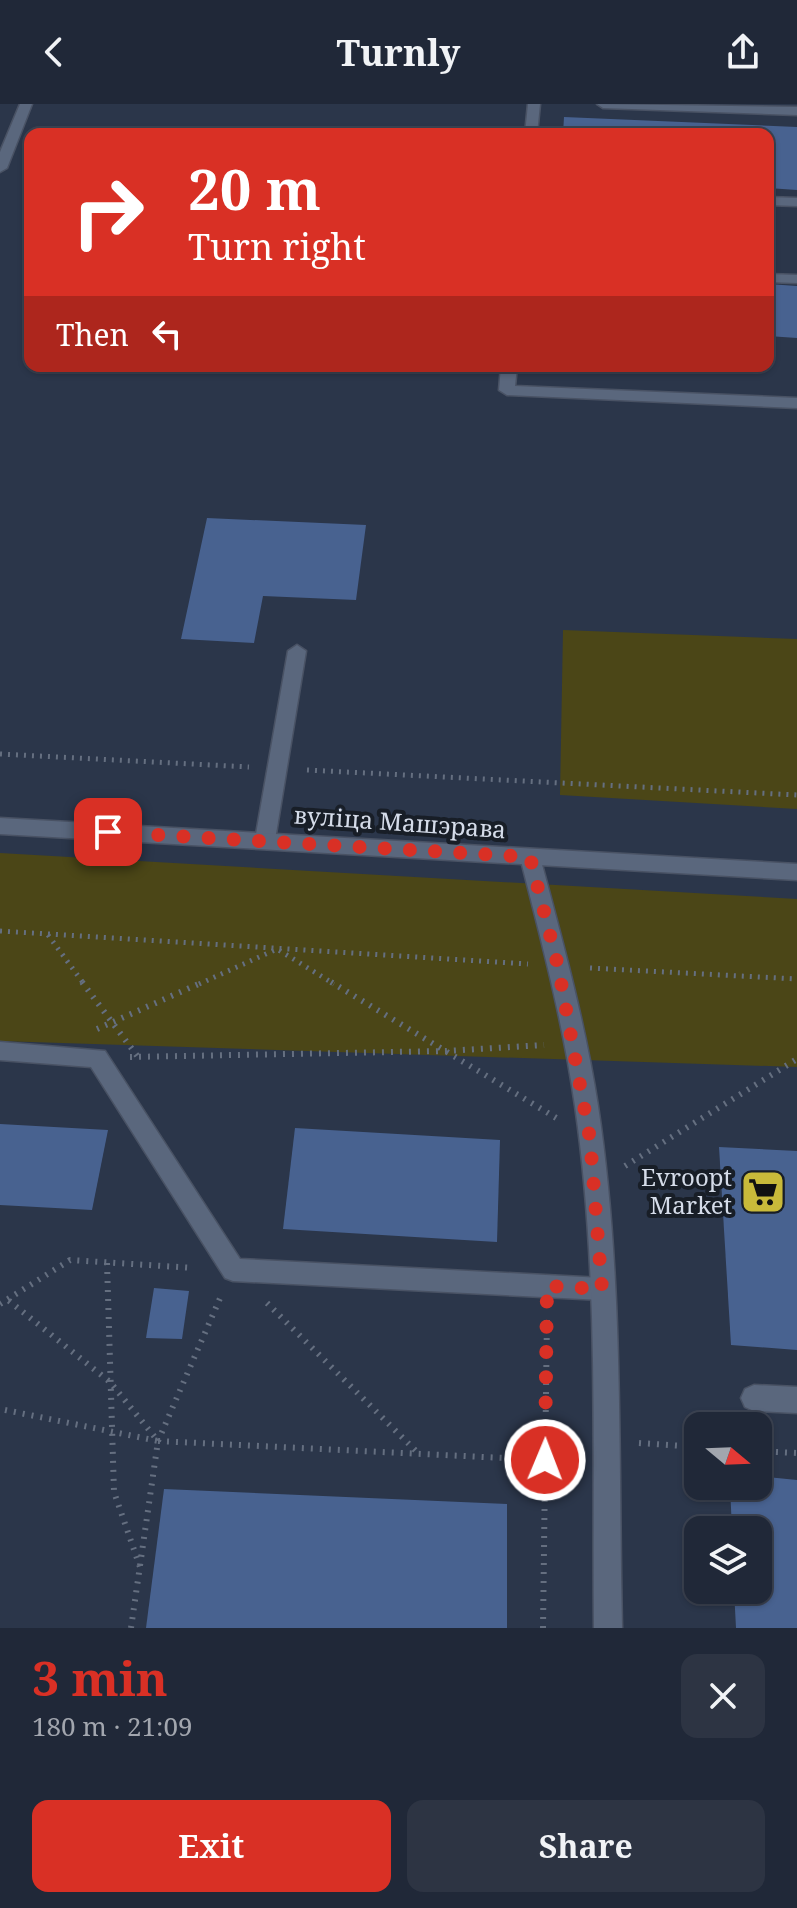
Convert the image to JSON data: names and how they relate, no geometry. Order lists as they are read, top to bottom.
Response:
{
  "streets": {
    "street": ["вуліца Машэрава"]
  },
  "places": {
    "supermarket": ["Evroopt Market"]
  },
  "north": "right",
  "page": {
    "header": "Turnly",
    "turn": ["20 m", "Turn right"],
    "then": "Then",
    "heading": ["3 min", "180 m · 21:09"],
    "buttons": ["Exit", "Share"]
  }
}
